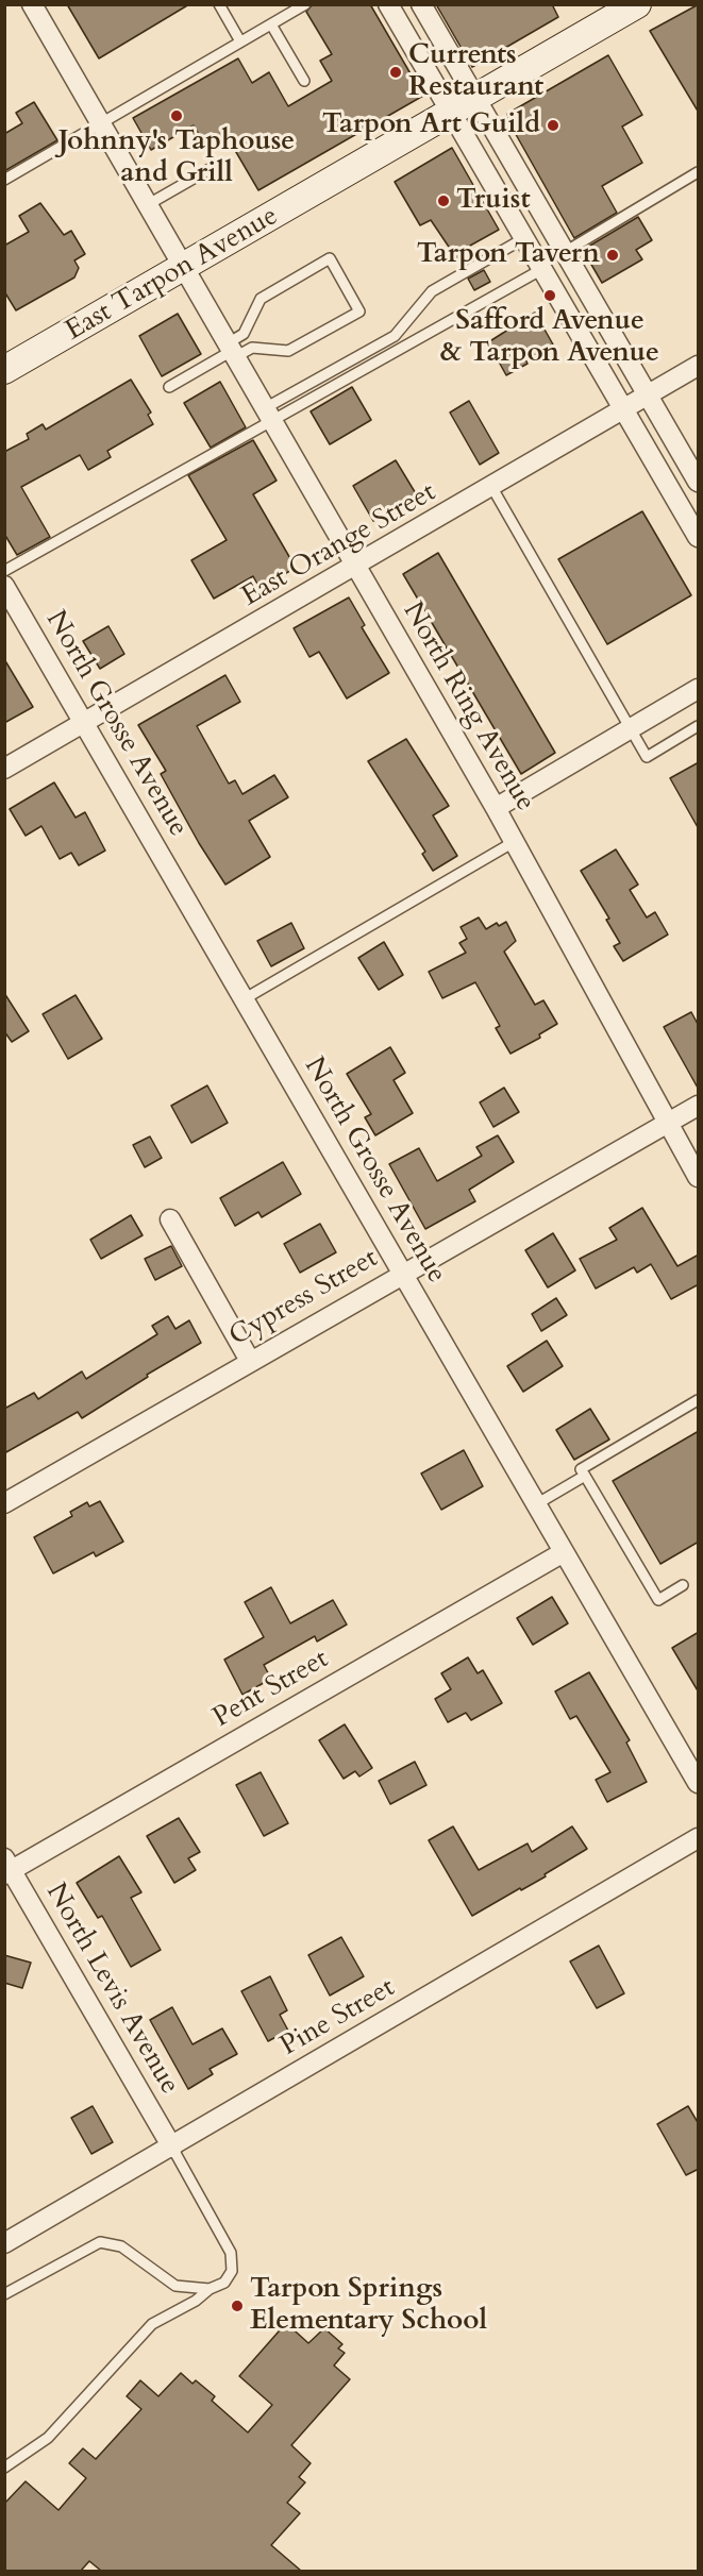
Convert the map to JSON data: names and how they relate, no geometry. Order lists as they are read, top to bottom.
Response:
{
  "streets": {
    "main road": ["East Tarpon Avenue"],
    "street": [
      "East Orange Street",
      "North Ring Avenue",
      "North Grosse Avenue",
      "Cypress Street",
      "Pent Street",
      "North Levis Avenue",
      "Pine Street"
    ]
  },
  "crossings": [
    ["East Tarpon Avenue", "North Ring Avenue"],
    ["East Orange Street", "North Ring Avenue"],
    ["East Orange Street", "North Grosse Avenue"],
    ["North Ring Avenue", "Cypress Street"],
    ["North Grosse Avenue", "Cypress Street"],
    ["North Grosse Avenue", "Pent Street"],
    ["Pent Street", "North Levis Avenue"],
    ["North Levis Avenue", "Pine Street"]
  ],
  "places": [
    "Currents Restaurant",
    "Johnny's Taphouse and Grill",
    "Tarpon Art Guild",
    "Truist",
    "Tarpon Tavern",
    "Safford Avenue & Tarpon Avenue",
    "Tarpon Springs Elementary School"
  ]
}
